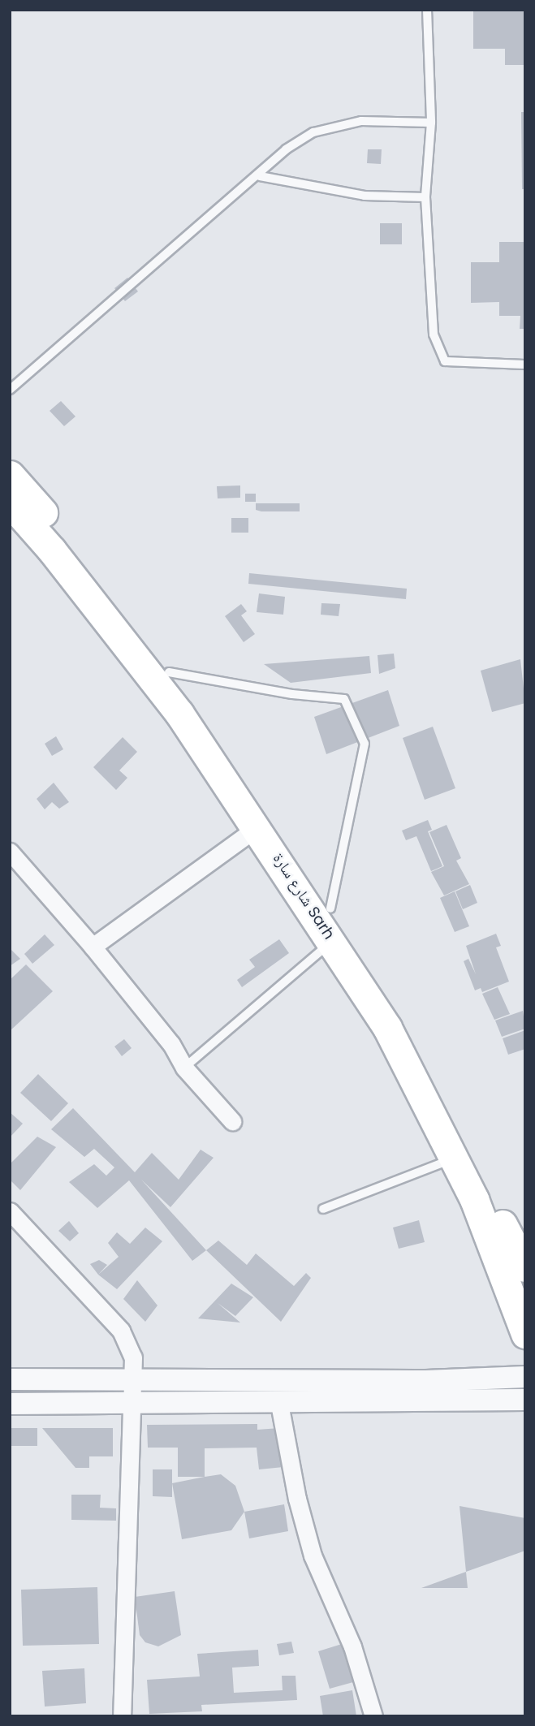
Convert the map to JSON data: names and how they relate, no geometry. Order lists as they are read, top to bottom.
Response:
{
  "streets": {
    "highway": ["شارع سارة Sarh"]
  }
}
